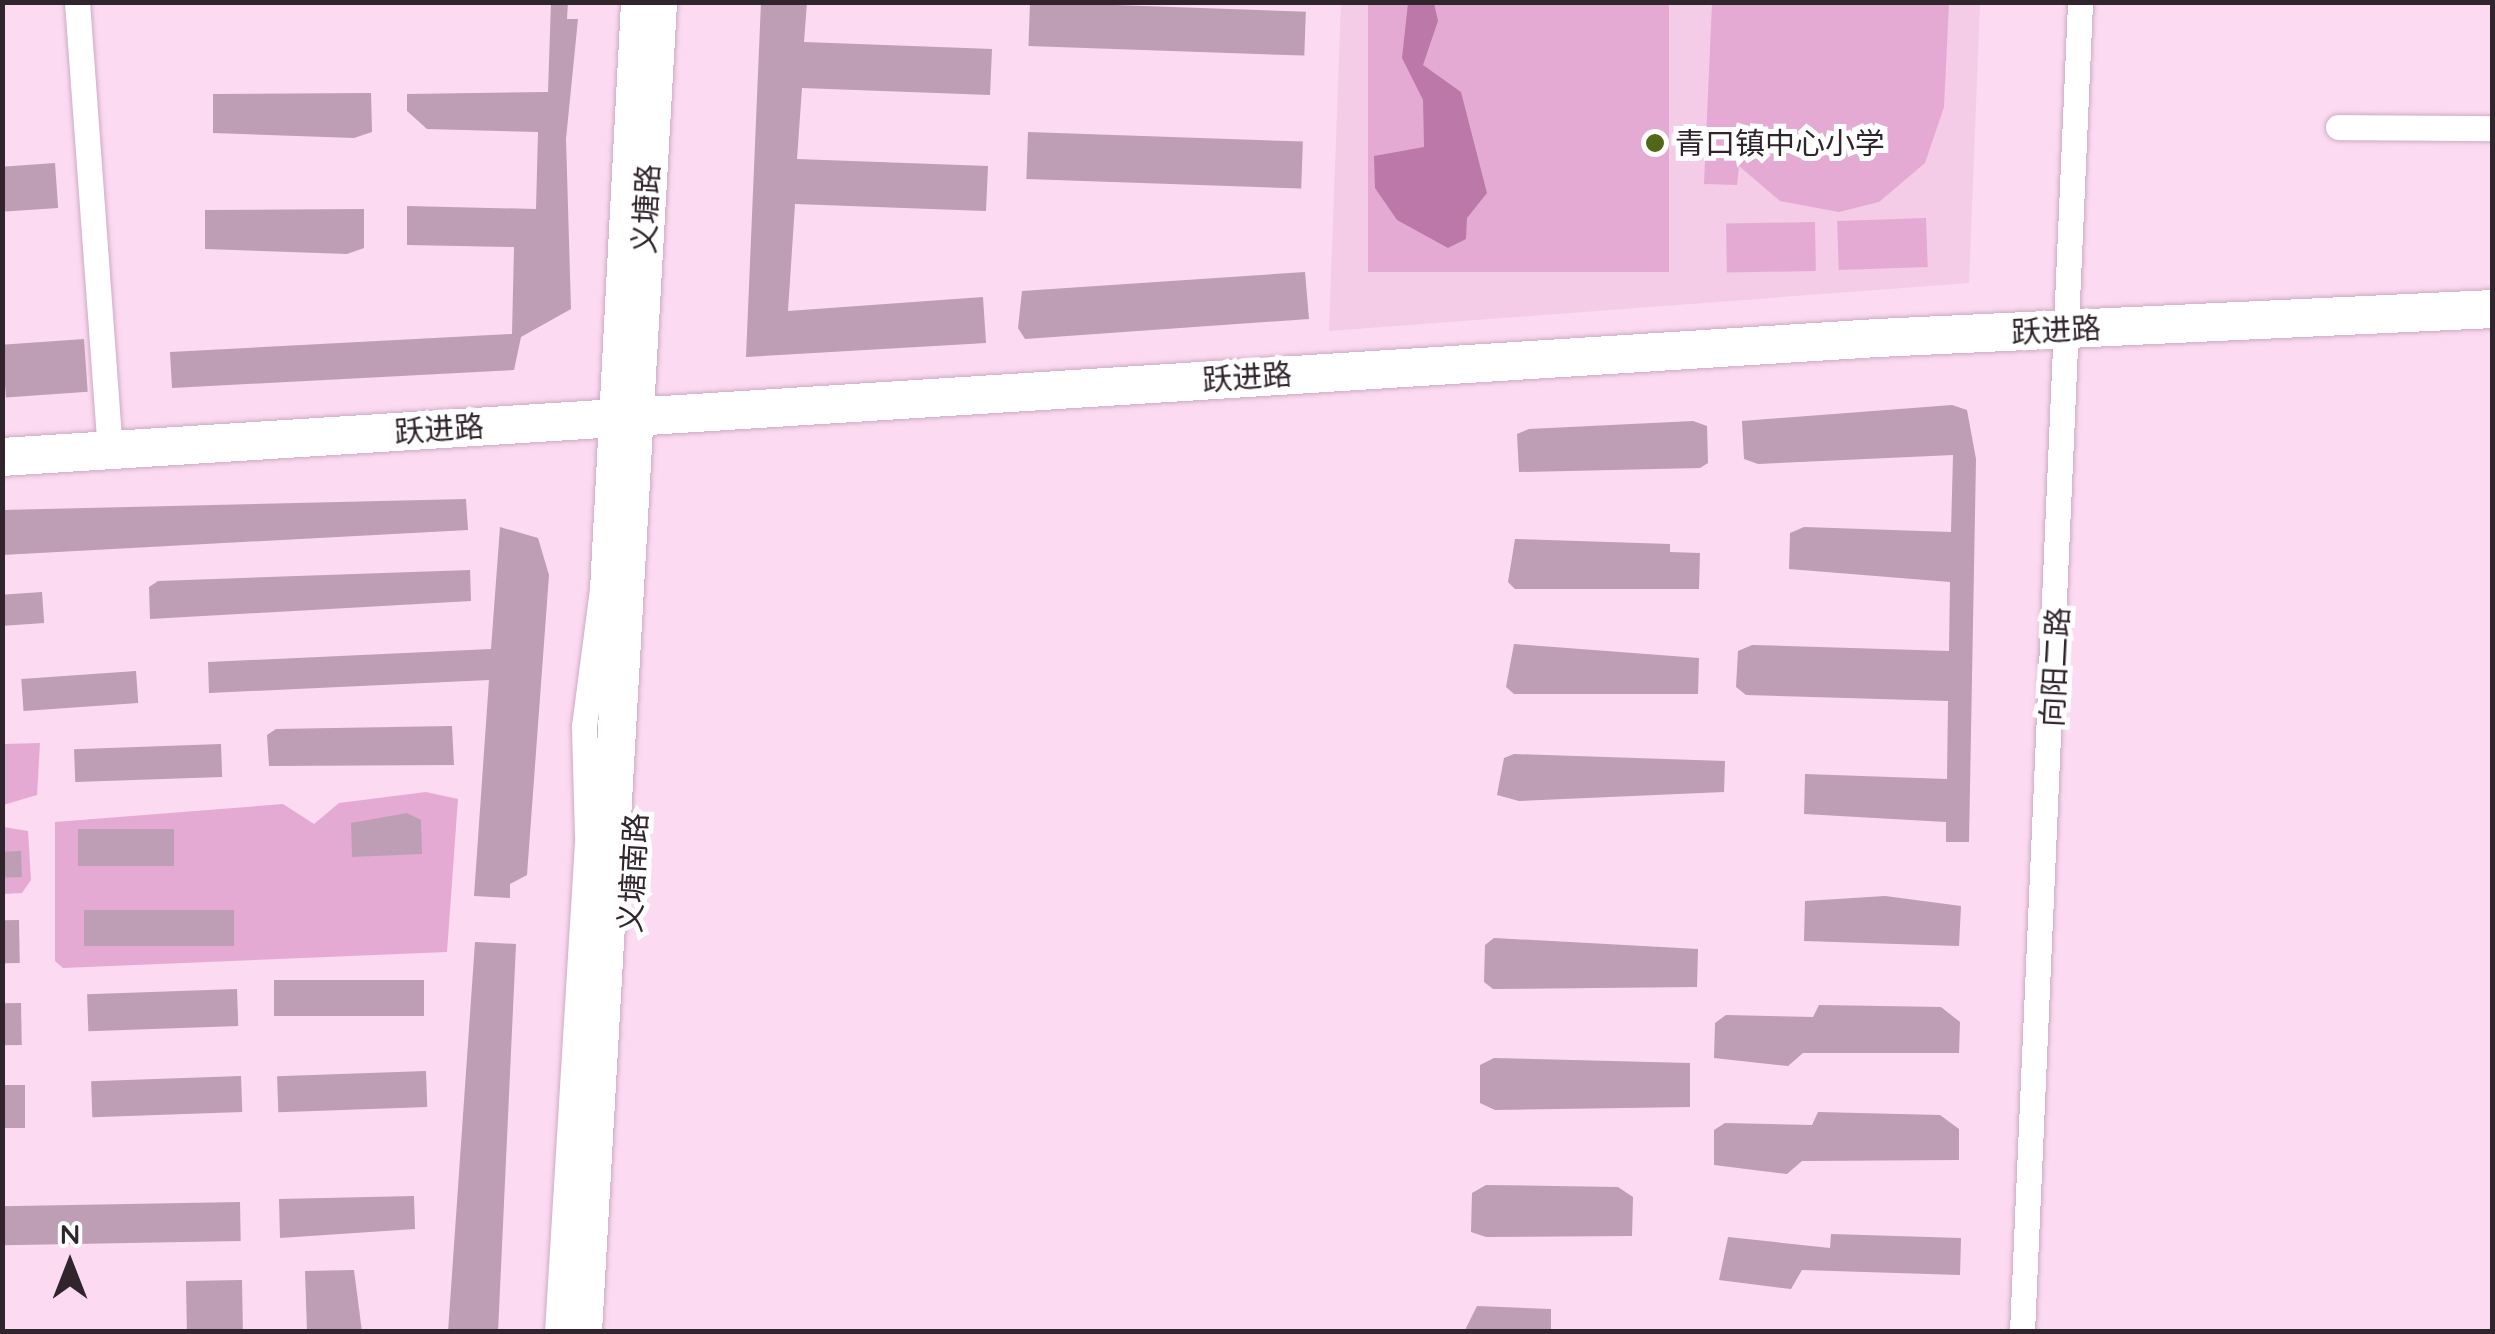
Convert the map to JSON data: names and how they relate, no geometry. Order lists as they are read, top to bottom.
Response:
{
  "streets": {
    "main road": ["义塘路", "跃进路", "义塘南路"],
    "street": ["向阳二路"]
  },
  "crossings": [
    ["义塘路", "跃进路"],
    ["义塘路", "义塘南路"],
    ["跃进路", "向阳二路"],
    ["跃进路", "义塘南路"]
  ],
  "places": ["青口镇中心小学"],
  "north": "top"
}
